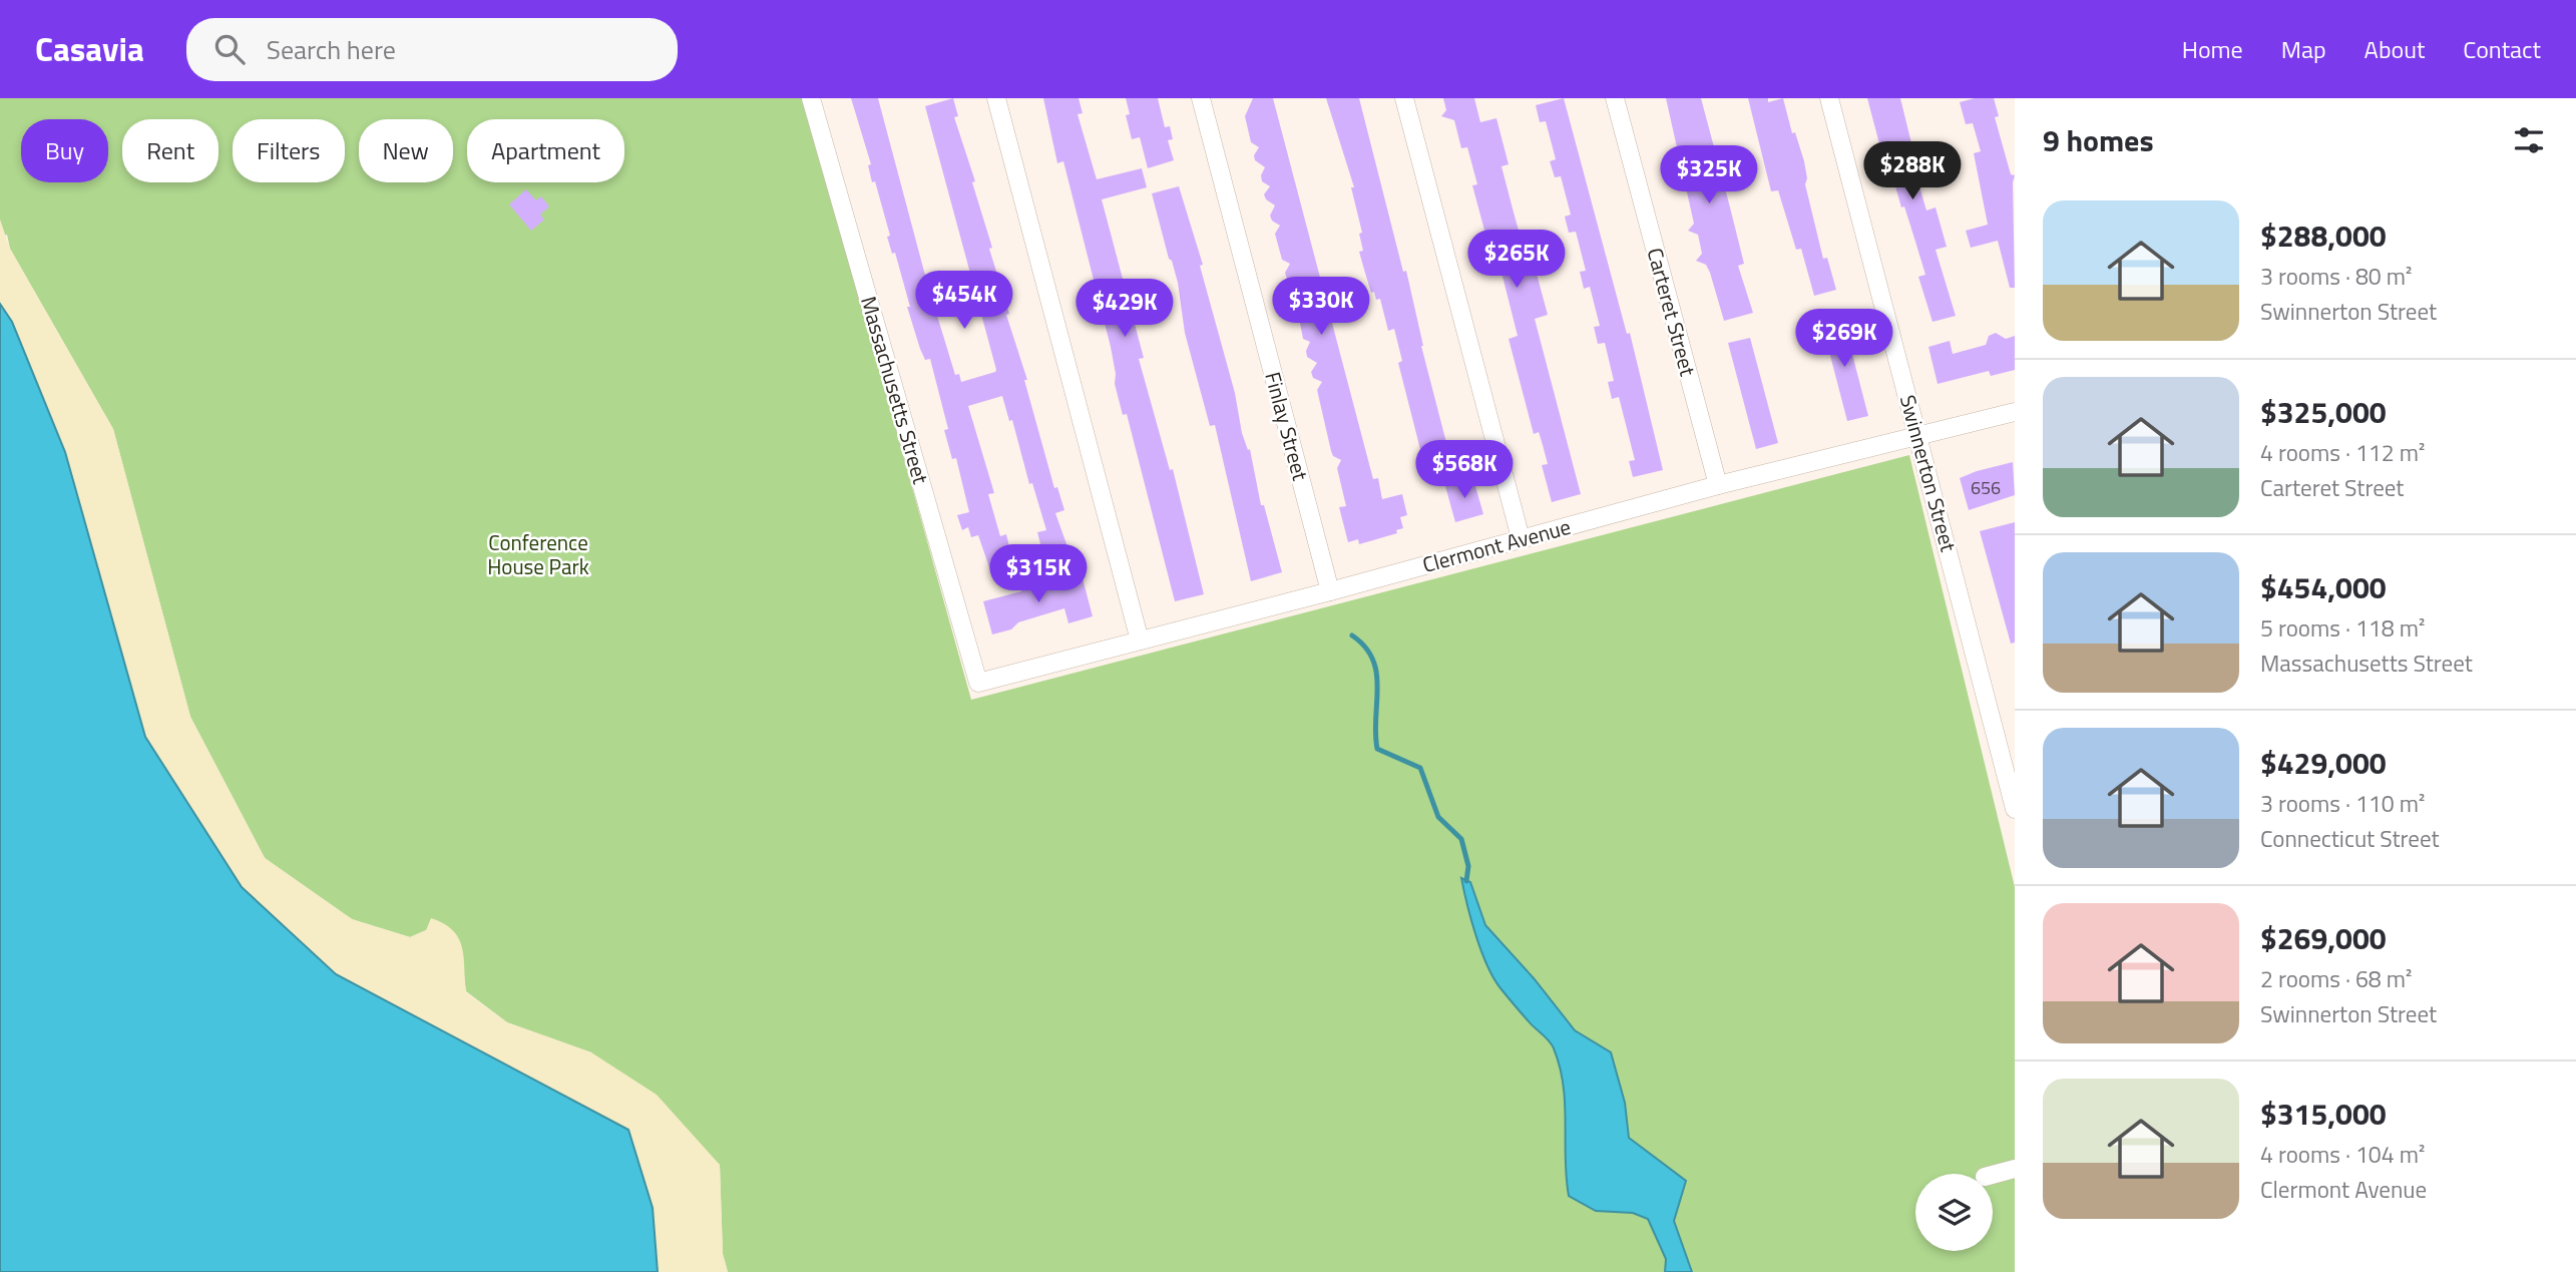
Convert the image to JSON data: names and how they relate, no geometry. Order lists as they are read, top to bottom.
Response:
{
  "streets": {
    "street": [
      "Carteret Street",
      "Massachusetts Street",
      "Finlay Street",
      "Swinnerton Street",
      "Clermont Avenue"
    ]
  },
  "crossings": [
    ["Carteret Street", "Clermont Avenue"],
    ["Massachusetts Street", "Clermont Avenue"],
    ["Finlay Street", "Clermont Avenue"],
    ["Swinnerton Street", "Clermont Avenue"]
  ],
  "parks": ["Conference House Park"],
  "house_numbers": ["656"],
  "page": {
    "header": "Casavia",
    "search": "Search here",
    "nav": [
      "Home",
      "Map",
      "About",
      "Contact"
    ],
    "heading": "9 homes",
    "chip": [
      "Buy",
      "Rent",
      "Filters",
      "New",
      "Apartment"
    ],
    "price": [
      "$288K",
      "$325K",
      "$265K",
      "$454K",
      "$330K",
      "$429K",
      "$269K",
      "$568K",
      "$315K"
    ],
    "list": [
      {
        "name": "$288,000",
        "note": "3 rooms · 80 m² · Swinnerton Street"
      },
      {
        "name": "$325,000",
        "note": "4 rooms · 112 m² · Carteret Street"
      },
      {
        "name": "$454,000",
        "note": "5 rooms · 118 m² · Massachusetts Street"
      },
      {
        "name": "$429,000",
        "note": "3 rooms · 110 m² · Connecticut Street"
      },
      {
        "name": "$269,000",
        "note": "2 rooms · 68 m² · Swinnerton Street"
      },
      {
        "name": "$315,000",
        "note": "4 rooms · 104 m² · Clermont Avenue"
      }
    ]
  }
}
